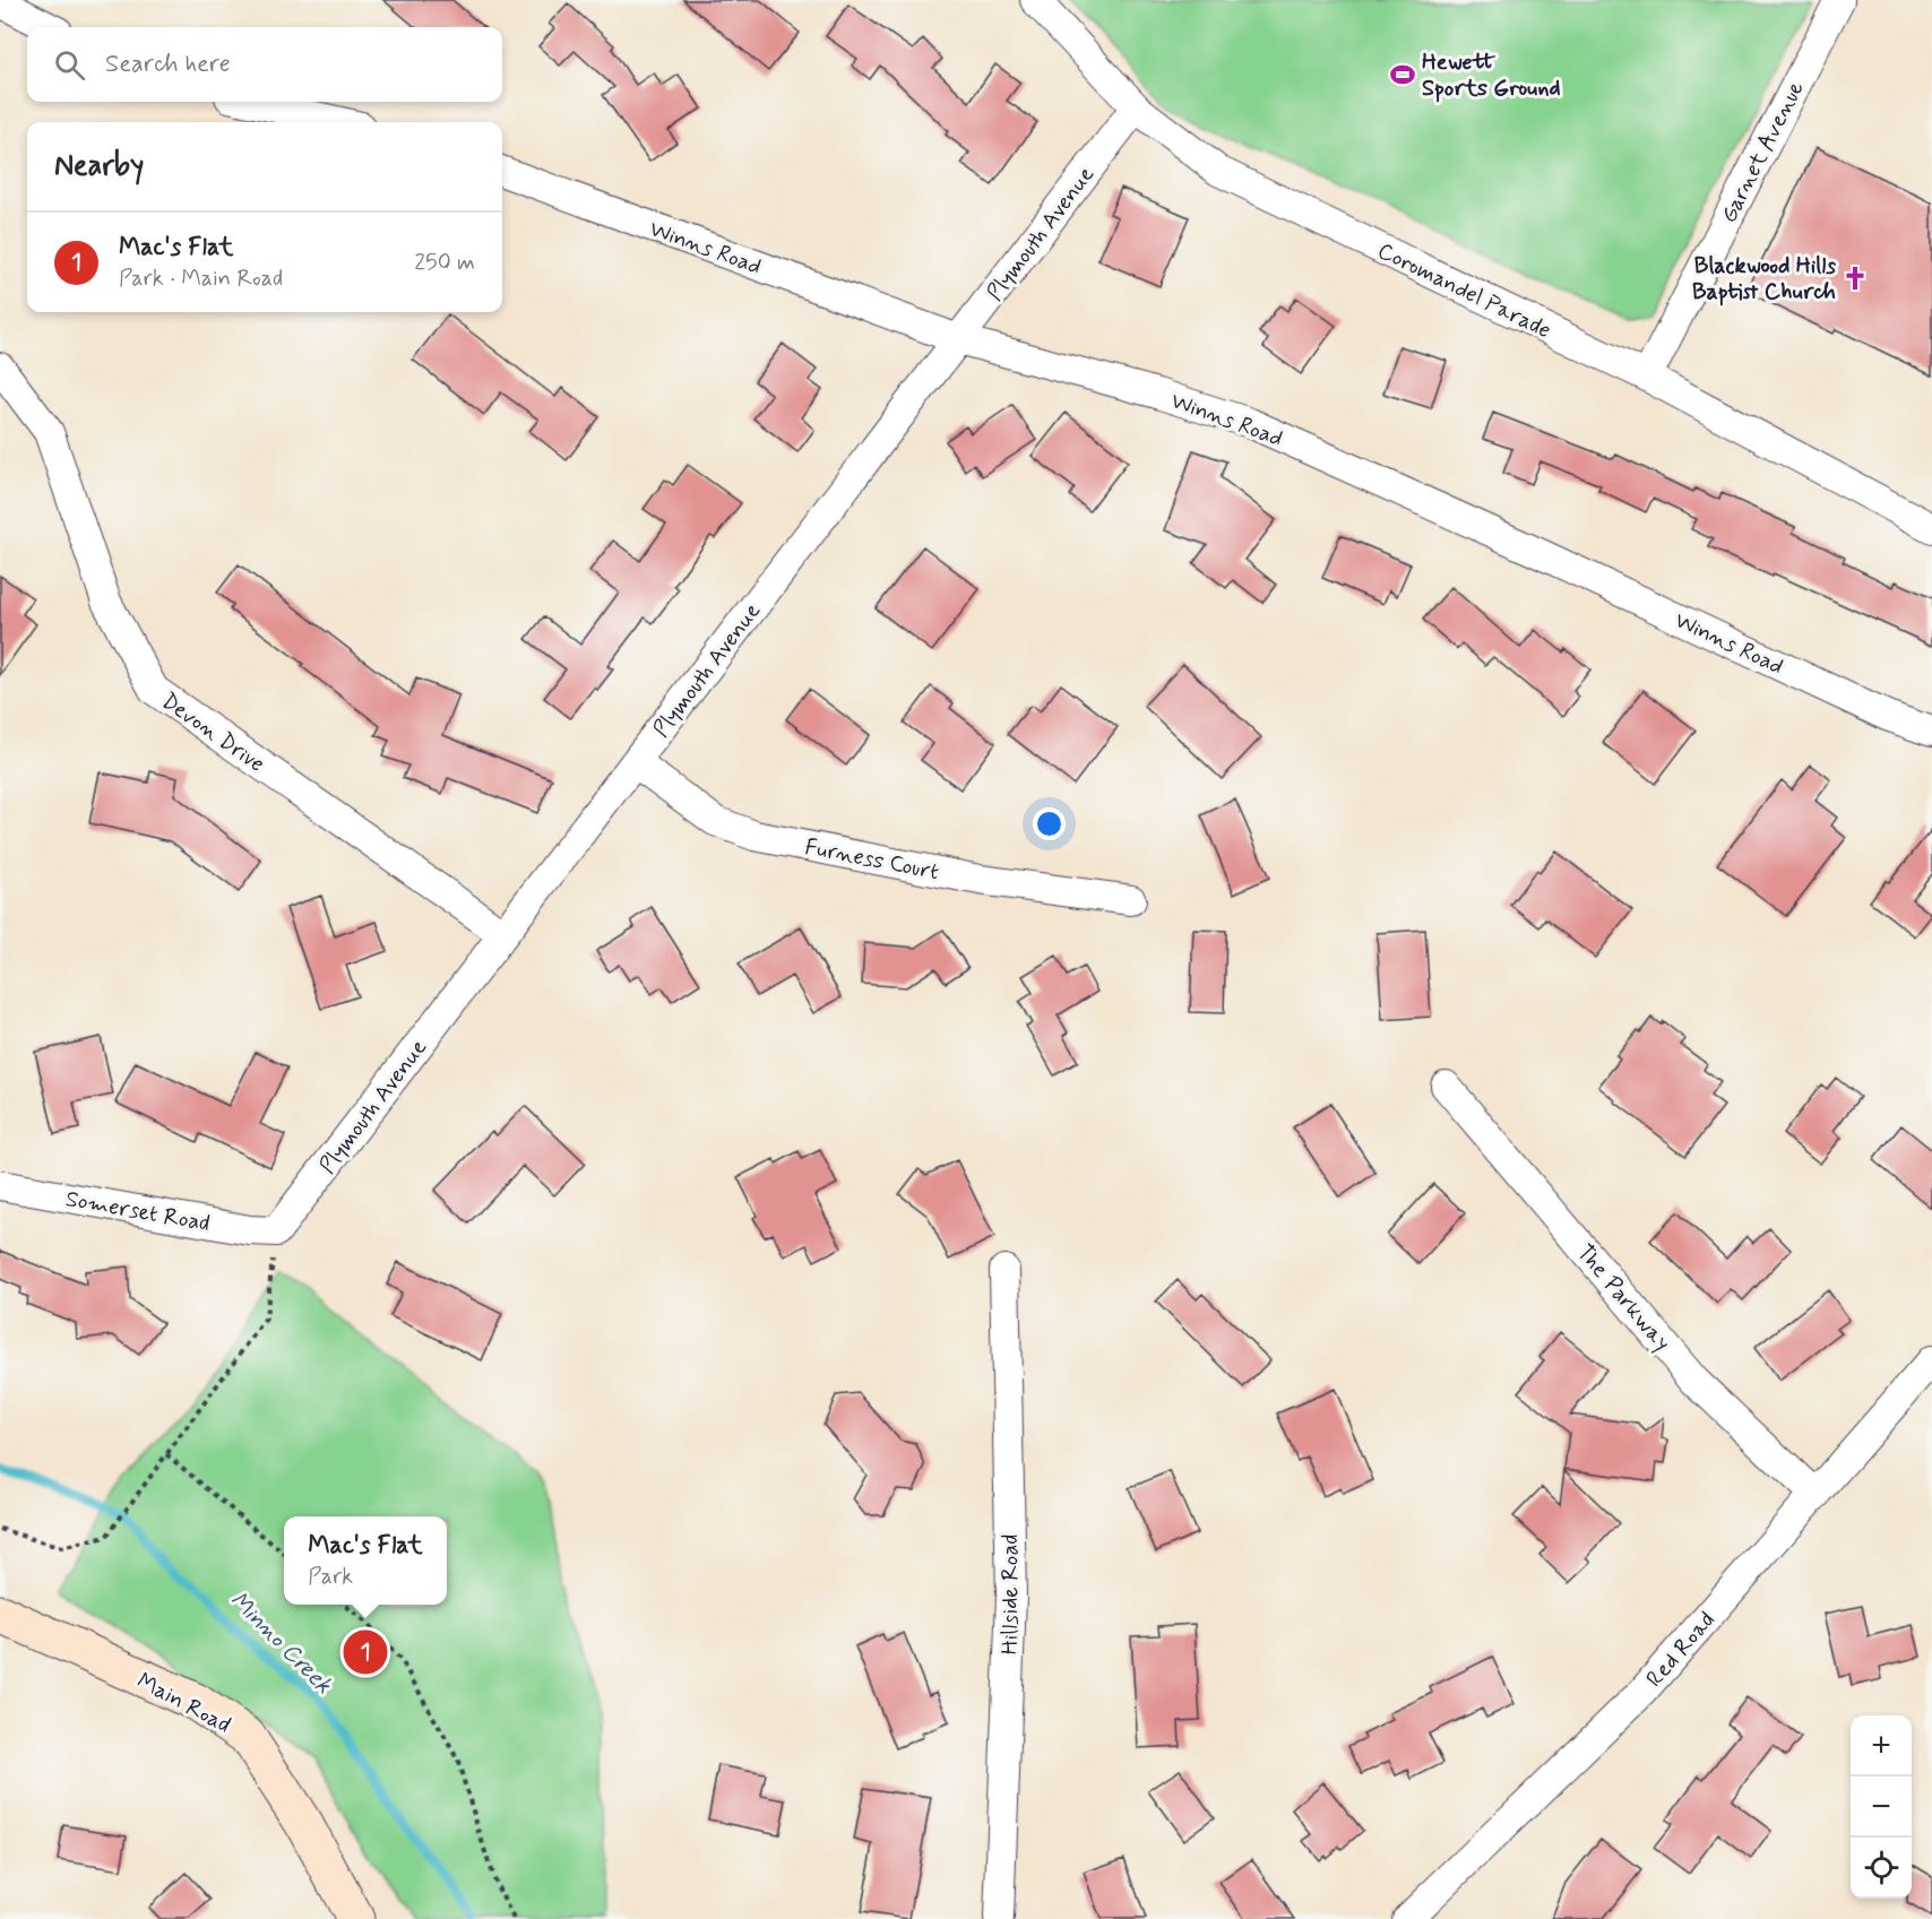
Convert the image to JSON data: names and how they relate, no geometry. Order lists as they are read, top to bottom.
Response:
{
  "streets": {
    "main road": ["Main Road"],
    "street": [
      "Garnet Avenue",
      "Plymouth Avenue",
      "Winns Road",
      "Coromandel Parade",
      "Devon Drive",
      "Furness Court",
      "Somerset Road",
      "The Parkway",
      "Hillside Road",
      "Red Road"
    ]
  },
  "crossings": [
    ["Garnet Avenue", "Coromandel Parade"],
    ["Plymouth Avenue", "Winns Road"],
    ["Plymouth Avenue", "Coromandel Parade"],
    ["Plymouth Avenue", "Devon Drive"],
    ["Plymouth Avenue", "Furness Court"],
    ["Plymouth Avenue", "Somerset Road"],
    ["The Parkway", "Red Road"]
  ],
  "water": ["Minno Creek"],
  "places": {
    "sports": ["Hewett Sports Ground"],
    "church": ["Blackwood Hills Baptist Church"]
  },
  "page": {
    "search": "Search here",
    "heading": "Nearby",
    "list": [
      {
        "mark": "1",
        "name": "Mac's Flat",
        "note": "Park · Main Road",
        "value": "250 m"
      }
    ],
    "popup": ["Mac's Flat", "Park"],
    "pins": "1",
    "map_buttons": ["+", "−"]
  }
}
